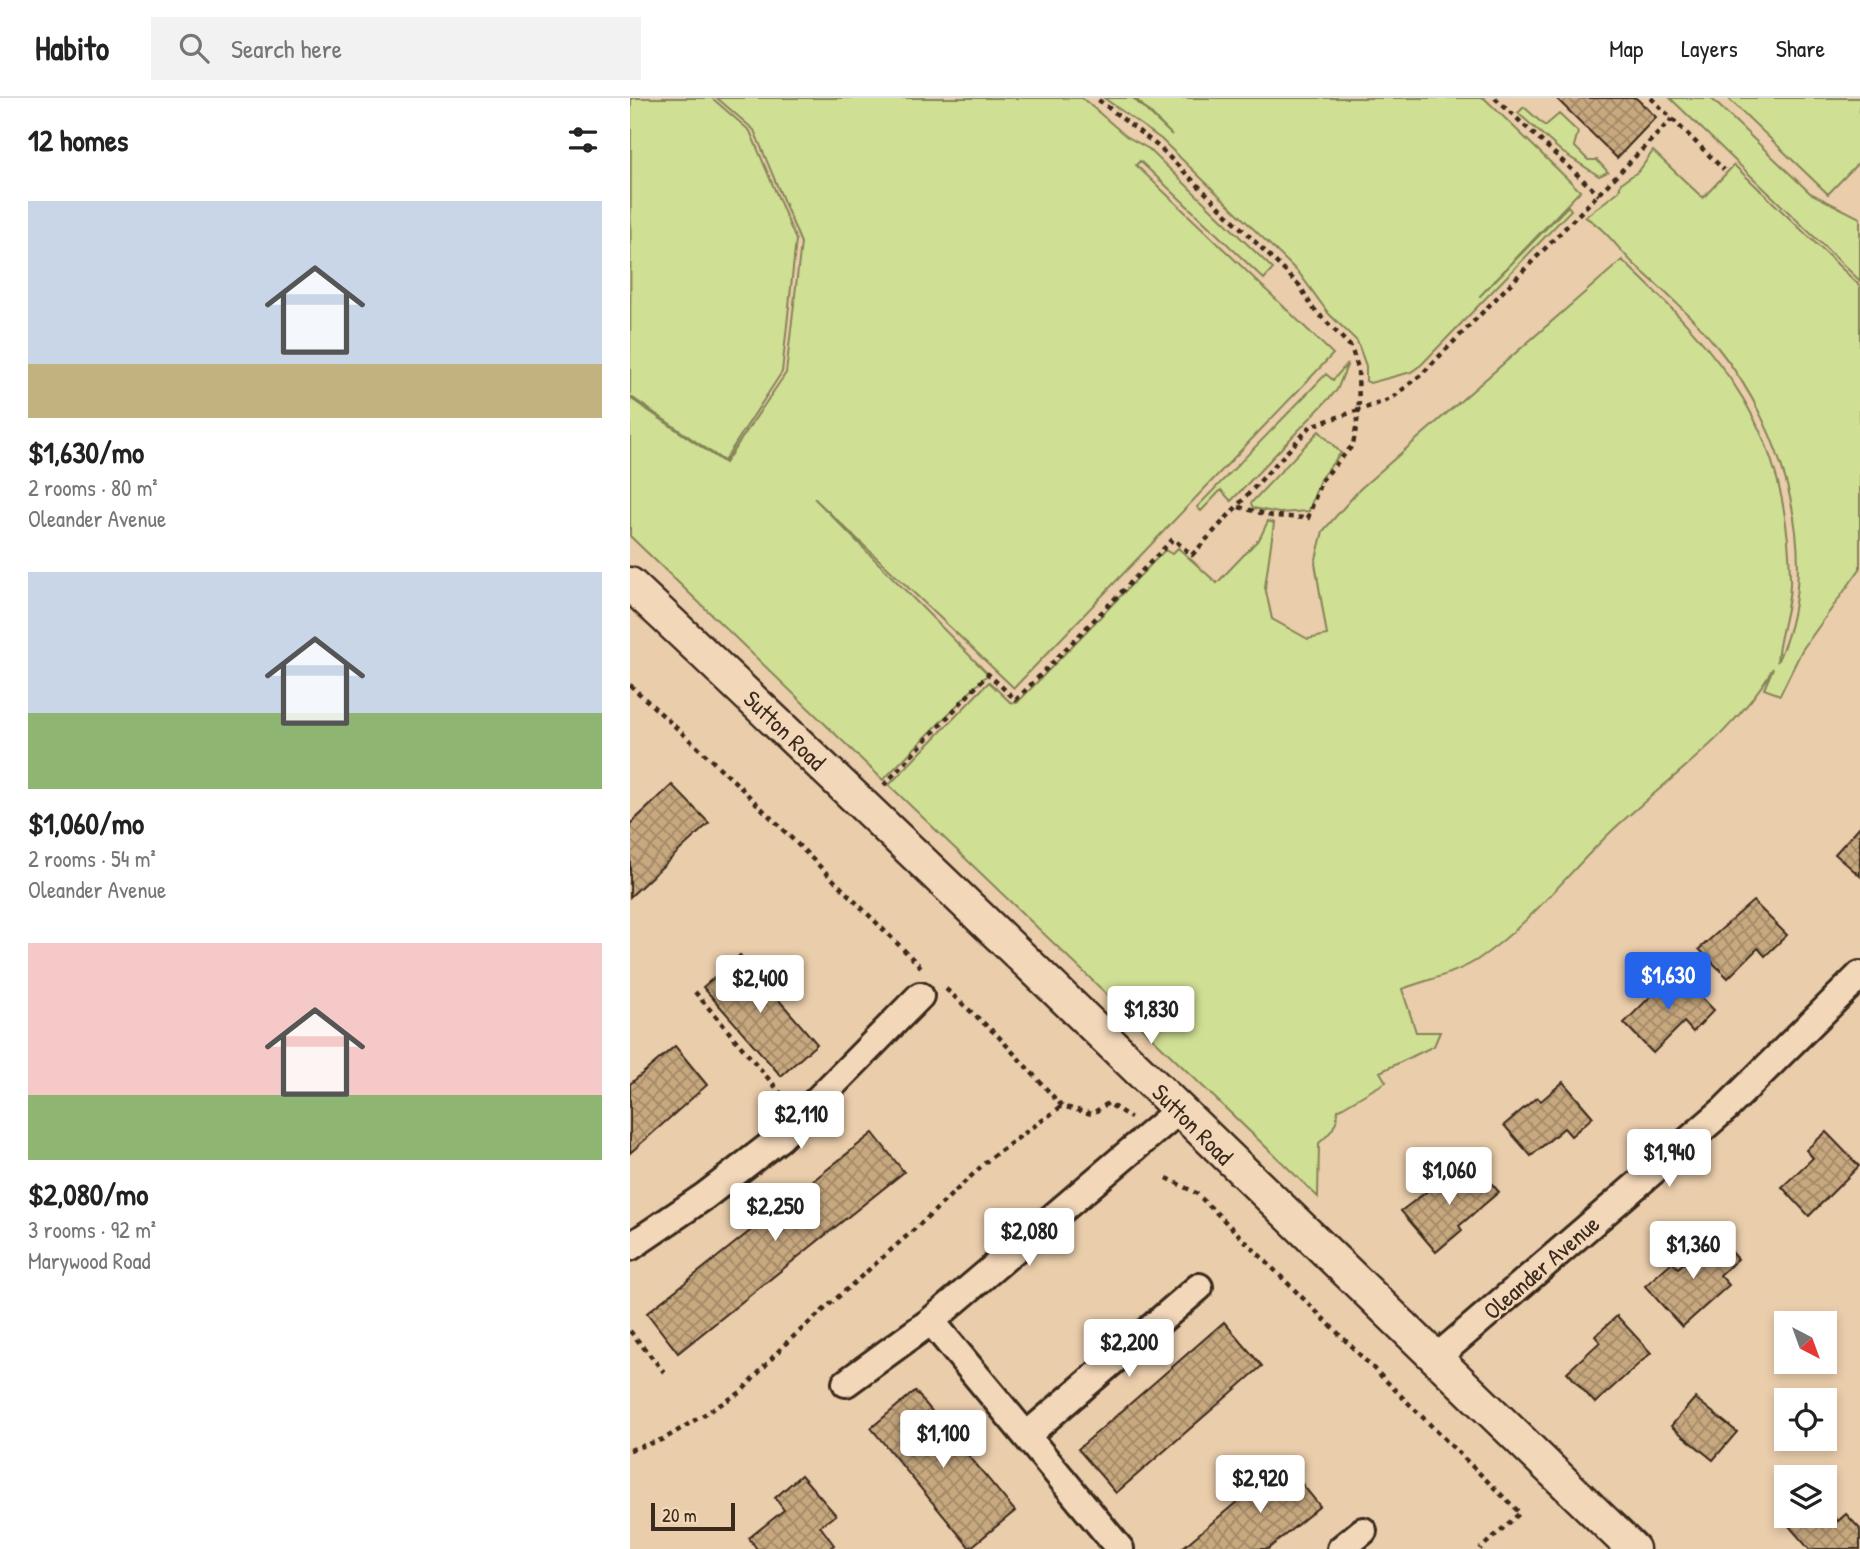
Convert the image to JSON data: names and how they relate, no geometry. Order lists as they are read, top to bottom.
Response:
{
  "streets": {
    "street": ["Sutton Road", "Oleander Avenue"]
  },
  "crossings": [
    ["Sutton Road", "Oleander Avenue"]
  ],
  "scale_bar": "20 m",
  "north": "bottom right",
  "page": {
    "header": "Habito",
    "search": "Search here",
    "nav": ["Map", "Layers", "Share"],
    "heading": "12 homes",
    "list": [
      {
        "name": "$1,630/mo",
        "note": "2 rooms · 80 m² · Oleander Avenue"
      },
      {
        "name": "$1,060/mo",
        "note": "2 rooms · 54 m² · Oleander Avenue"
      },
      {
        "name": "$2,080/mo",
        "note": "3 rooms · 92 m² · Marywood Road"
      }
    ],
    "price": [
      "$1,630",
      "$2,400",
      "$1,830",
      "$2,110",
      "$1,940",
      "$1,060",
      "$2,250",
      "$2,080",
      "$1,360",
      "$2,200",
      "$1,100",
      "$2,920"
    ],
    "scale": "20 m"
  }
}
